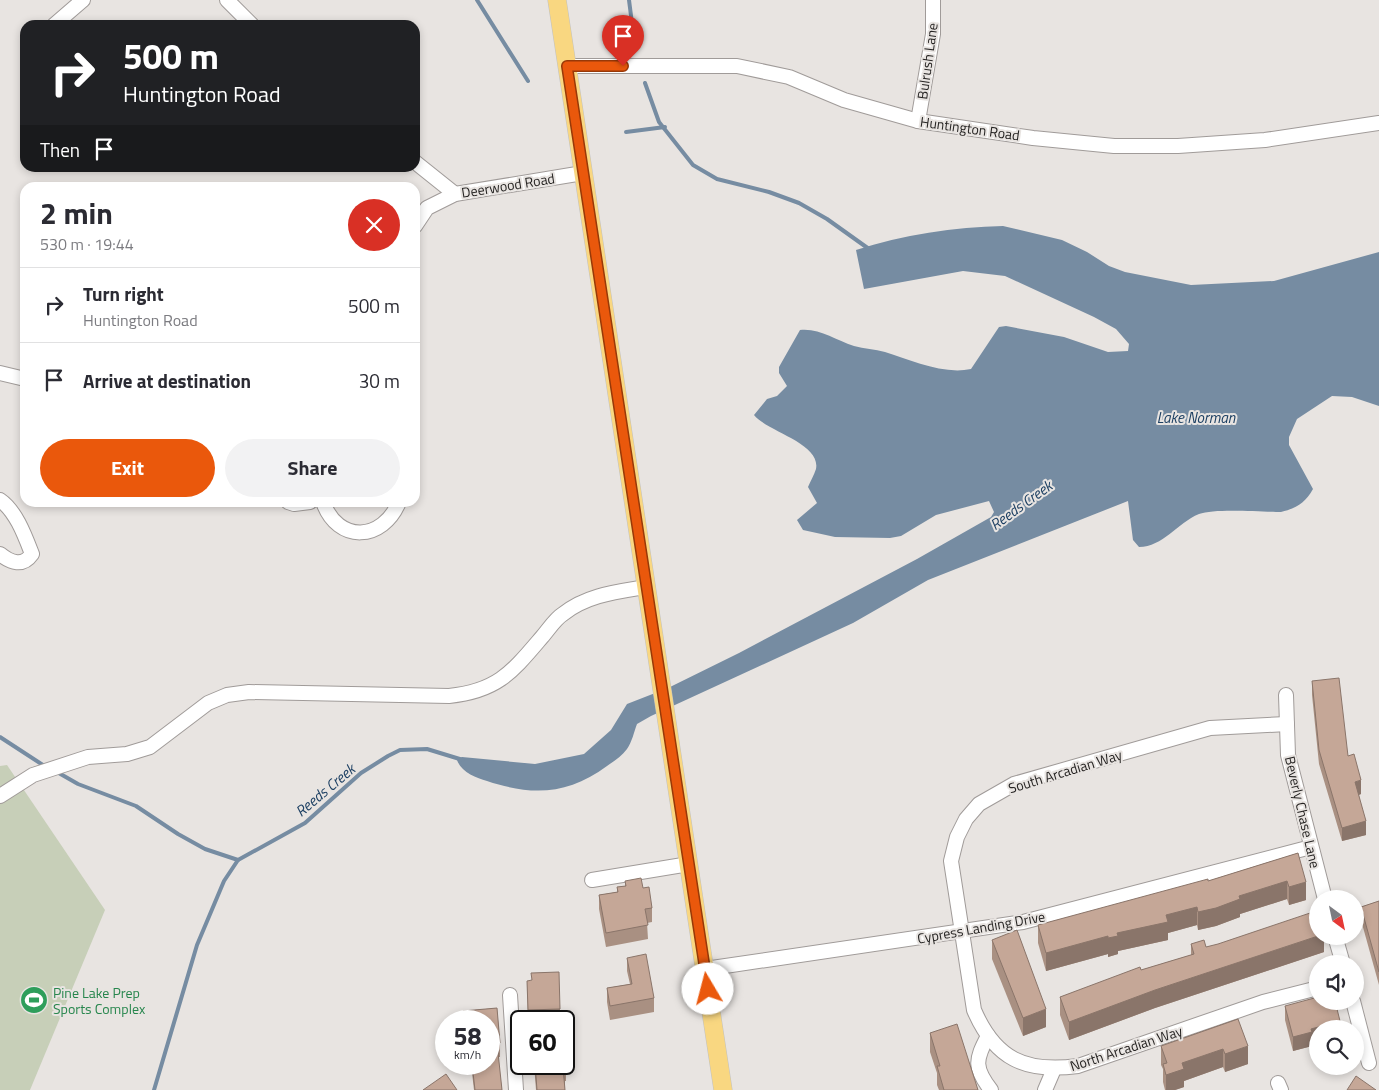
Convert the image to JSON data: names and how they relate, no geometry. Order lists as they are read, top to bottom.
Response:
{
  "streets": {
    "street": [
      "Bulrush Lane",
      "Huntington Road",
      "Deerwood Road",
      "South Arcadian Way",
      "Beverly Chase Lane",
      "Cypress Landing Drive",
      "North Arcadian Way"
    ]
  },
  "crossings": [
    ["Bulrush Lane", "Huntington Road"],
    ["South Arcadian Way", "Beverly Chase Lane"],
    ["South Arcadian Way", "Cypress Landing Drive"],
    ["South Arcadian Way", "North Arcadian Way"],
    ["Beverly Chase Lane", "Cypress Landing Drive"],
    ["Cypress Landing Drive", "North Arcadian Way"]
  ],
  "water": ["Lake Norman", "Reeds Creek"],
  "places": {
    "sports": ["Pine Lake Prep Sports Complex"]
  },
  "north": "bottom right",
  "page": {
    "turn": ["500 m", "Huntington Road"],
    "then": "Then",
    "heading": ["2 min", "530 m · 19:44"],
    "list": [
      {
        "name": "Turn right",
        "note": "Huntington Road",
        "value": "500 m"
      },
      {
        "name": "Arrive at destination",
        "value": "30 m"
      }
    ],
    "buttons": ["Exit", "Share"],
    "speed": "58 km/h",
    "limit": "60"
  }
}
